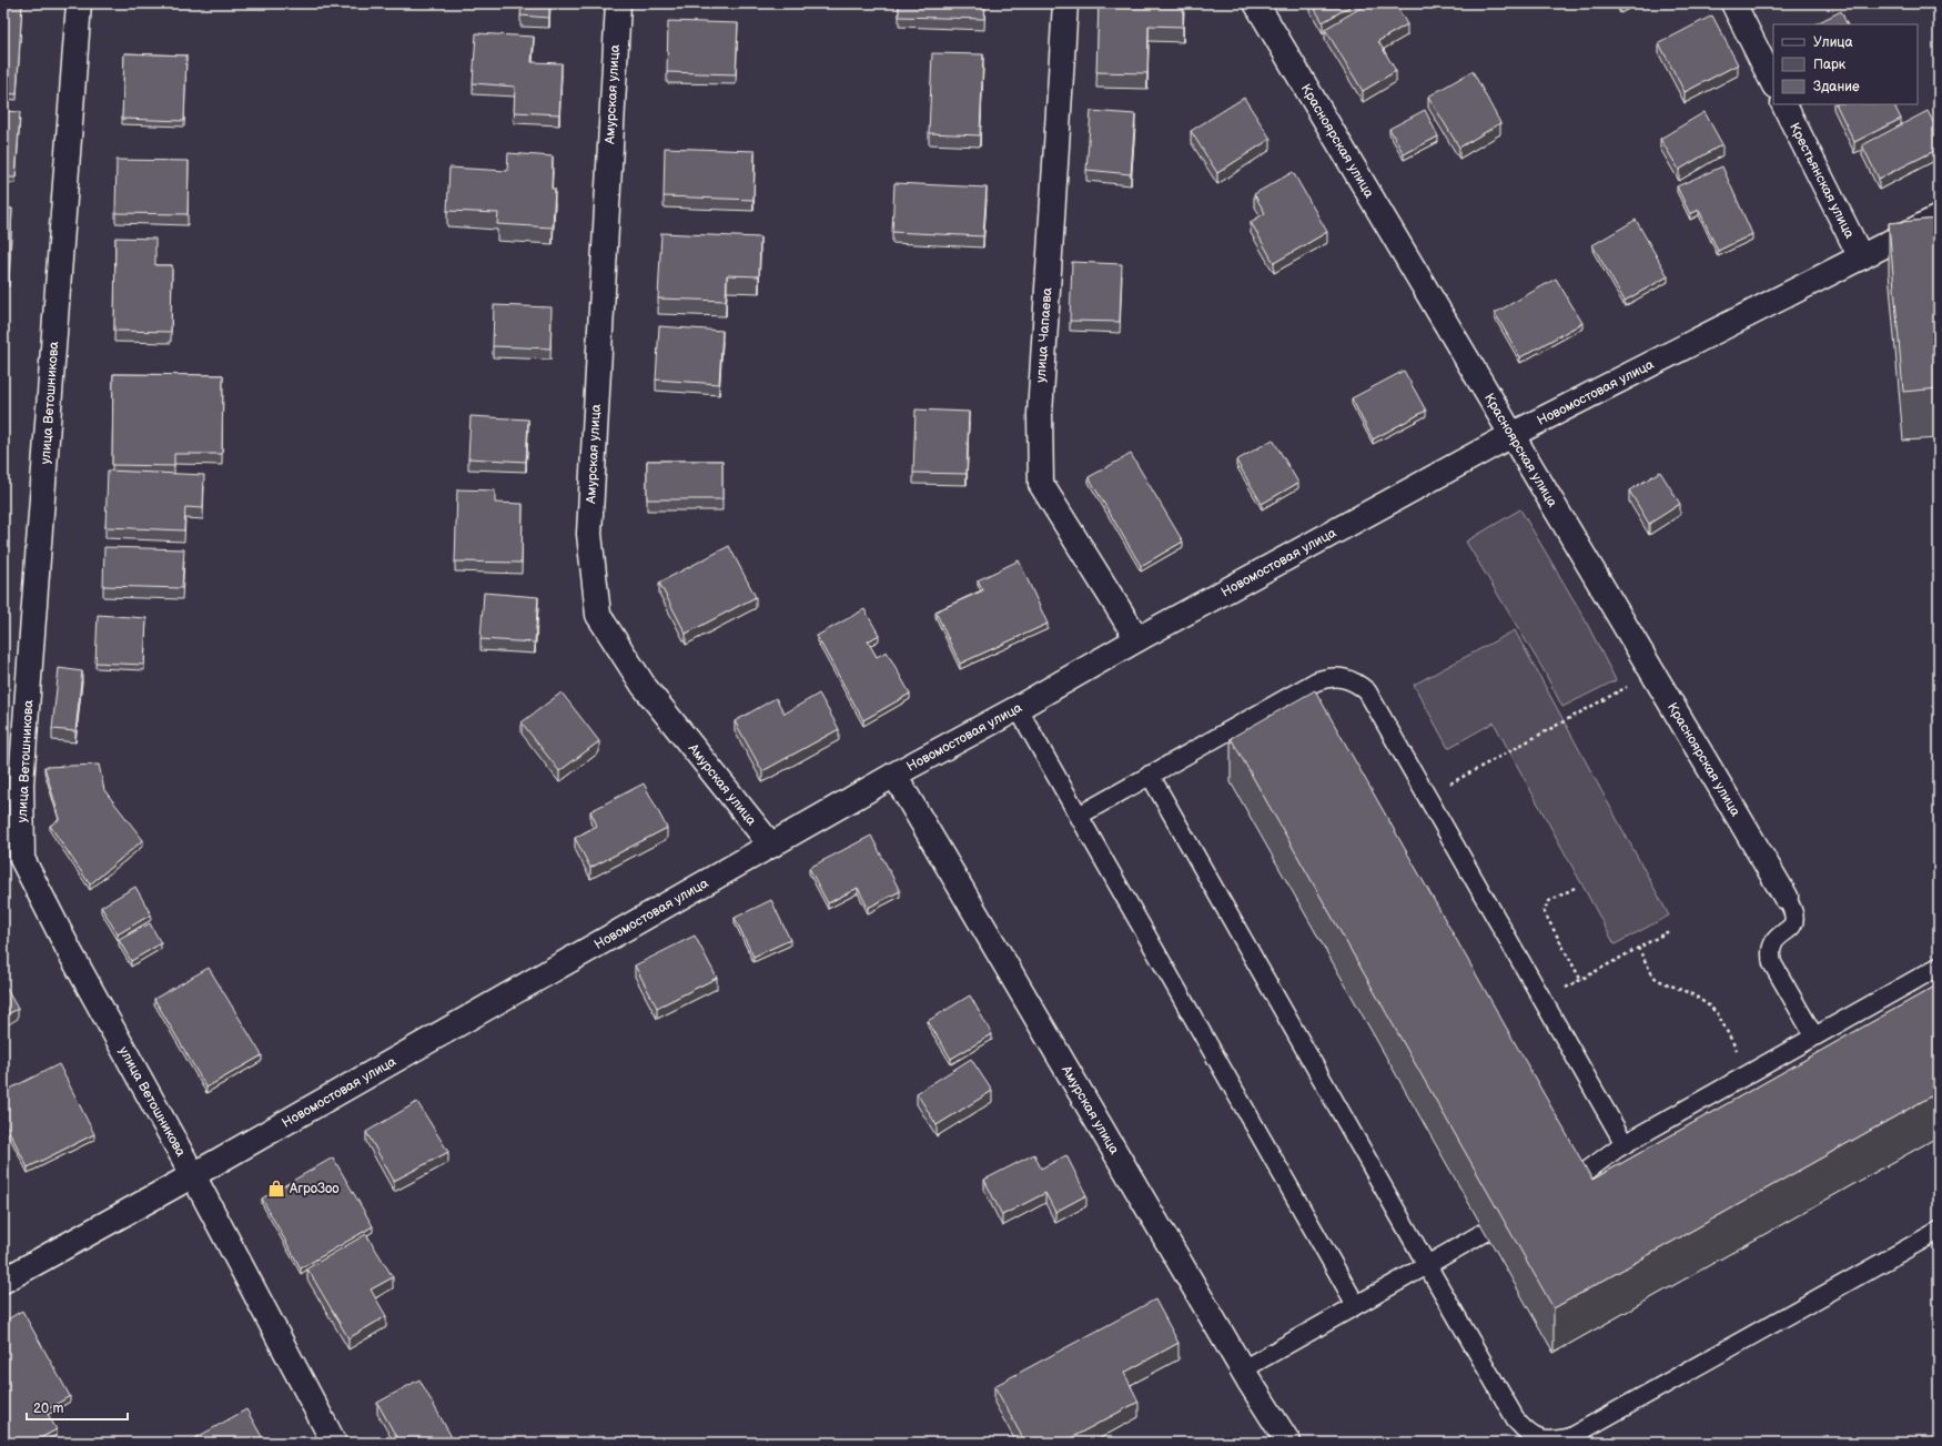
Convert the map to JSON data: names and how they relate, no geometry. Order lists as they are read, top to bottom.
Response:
{
  "streets": {
    "street": [
      "Амурская улица",
      "Красноярская улица",
      "Крестьянская улица",
      "улица Чапаева",
      "Новомостовая улица",
      "улица Ветошникова"
    ]
  },
  "crossings": [
    ["Амурская улица", "Новомостовая улица"],
    ["Красноярская улица", "Новомостовая улица"],
    ["Крестьянская улица", "Новомостовая улица"],
    ["улица Чапаева", "Новомостовая улица"],
    ["Новомостовая улица", "улица Ветошникова"]
  ],
  "places": {
    "shop": ["АгроЗоо"]
  },
  "legend": ["Улица", "Парк", "Здание"],
  "scale_bar": "20 m"
}
